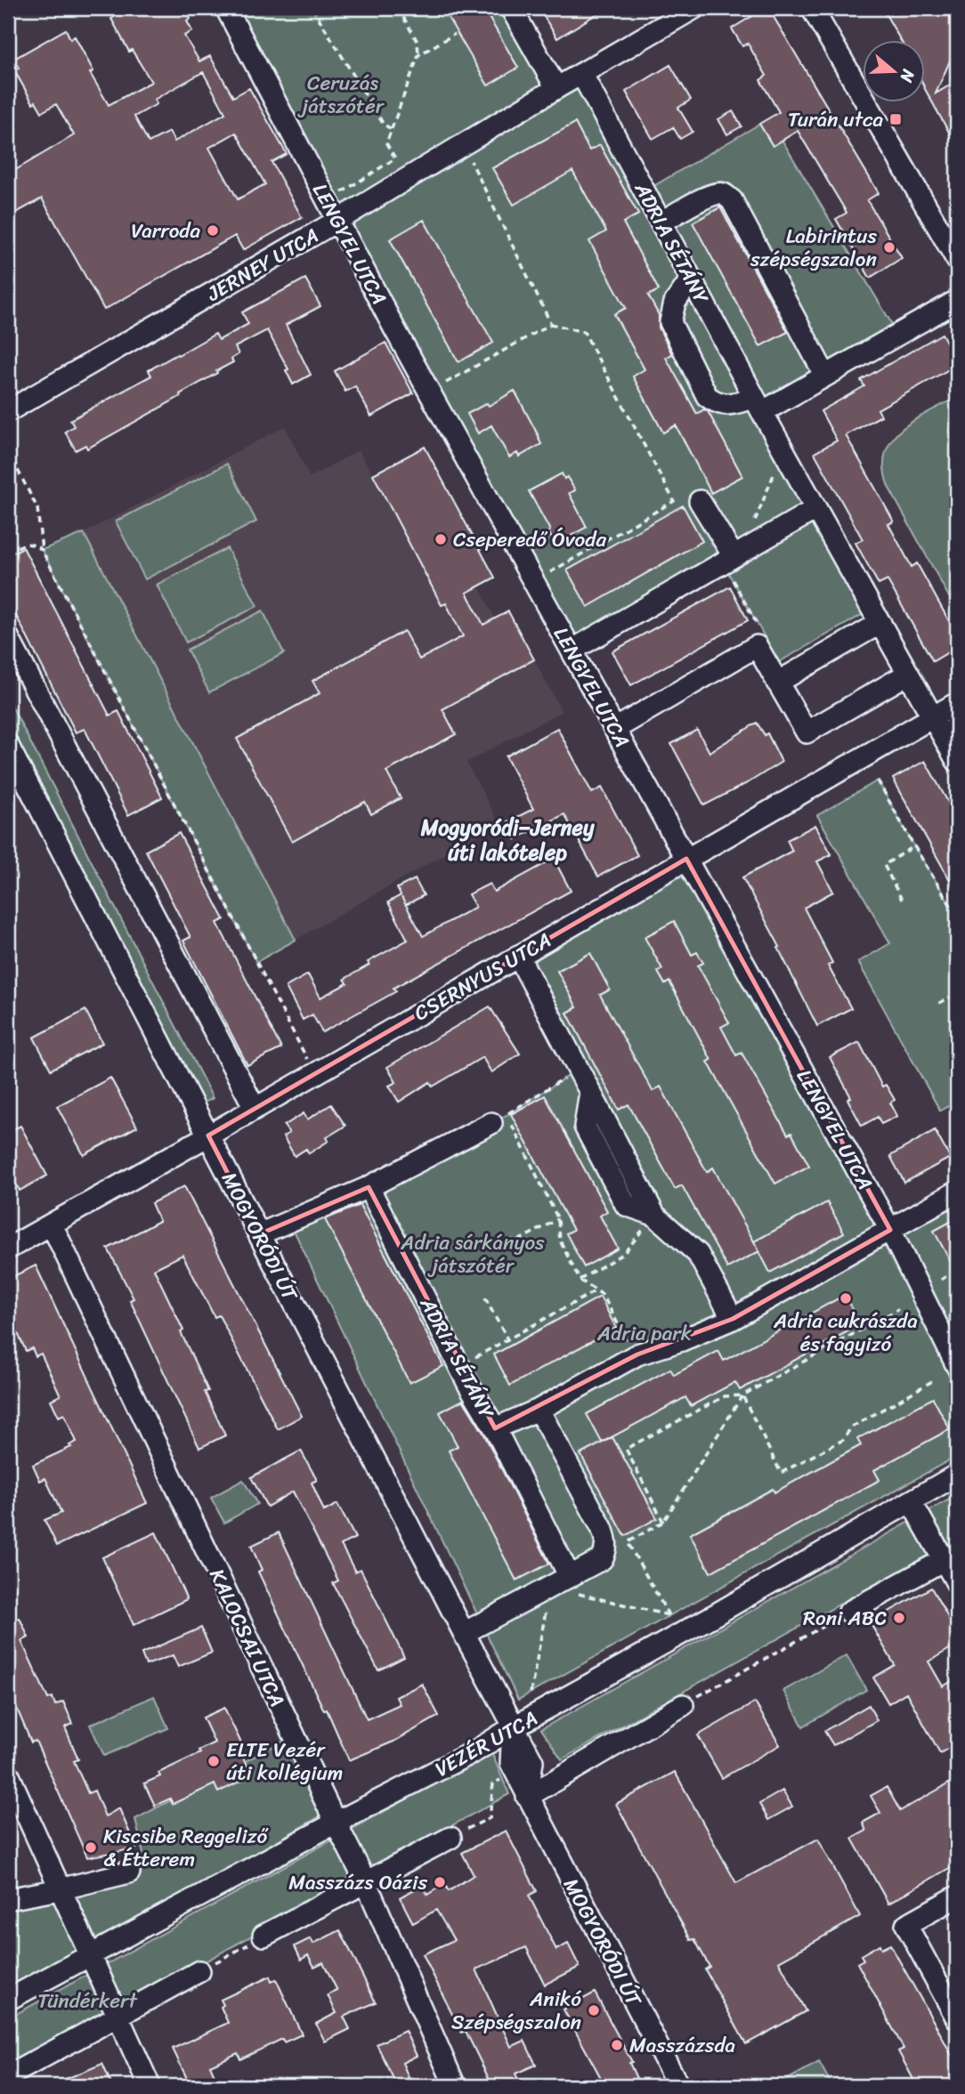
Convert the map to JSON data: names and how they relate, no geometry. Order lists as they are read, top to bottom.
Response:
{
  "streets": {
    "street": [
      "ADRIA SÉTÁNY",
      "LENGYEL UTCA",
      "JERNEY UTCA",
      "CSERNYUS UTCA",
      "MOGYORÓDI ÚT",
      "KALOCSAI UTCA",
      "VEZÉR UTCA"
    ]
  },
  "crossings": [
    ["ADRIA SÉTÁNY", "LENGYEL UTCA"],
    ["ADRIA SÉTÁNY", "JERNEY UTCA"],
    ["ADRIA SÉTÁNY", "CSERNYUS UTCA"],
    ["LENGYEL UTCA", "JERNEY UTCA"],
    ["LENGYEL UTCA", "CSERNYUS UTCA"],
    ["CSERNYUS UTCA", "MOGYORÓDI ÚT"],
    ["CSERNYUS UTCA", "KALOCSAI UTCA"],
    ["MOGYORÓDI ÚT", "VEZÉR UTCA"],
    ["KALOCSAI UTCA", "VEZÉR UTCA"]
  ],
  "districts": ["Mogyoródi–Jerney úti lakótelep"],
  "parks": [
    "Ceruzás játszótér",
    "Adria sárkányos játszótér",
    "Adria park",
    "Tündérkert"
  ],
  "places": {
    "transit": ["Turán utca"],
    "other": [
      "Varroda",
      "Labirintus szépségszalon",
      "Cseperedő Óvoda",
      "Adria cukrászda és fagyizó",
      "Roni ABC",
      "ELTE Vezér úti kollégium",
      "Kiscsibe Reggeliző & Étterem",
      "Masszázs Oázis",
      "Anikó Szépségszalon",
      "Masszázsda"
    ]
  },
  "north": "right"
}
